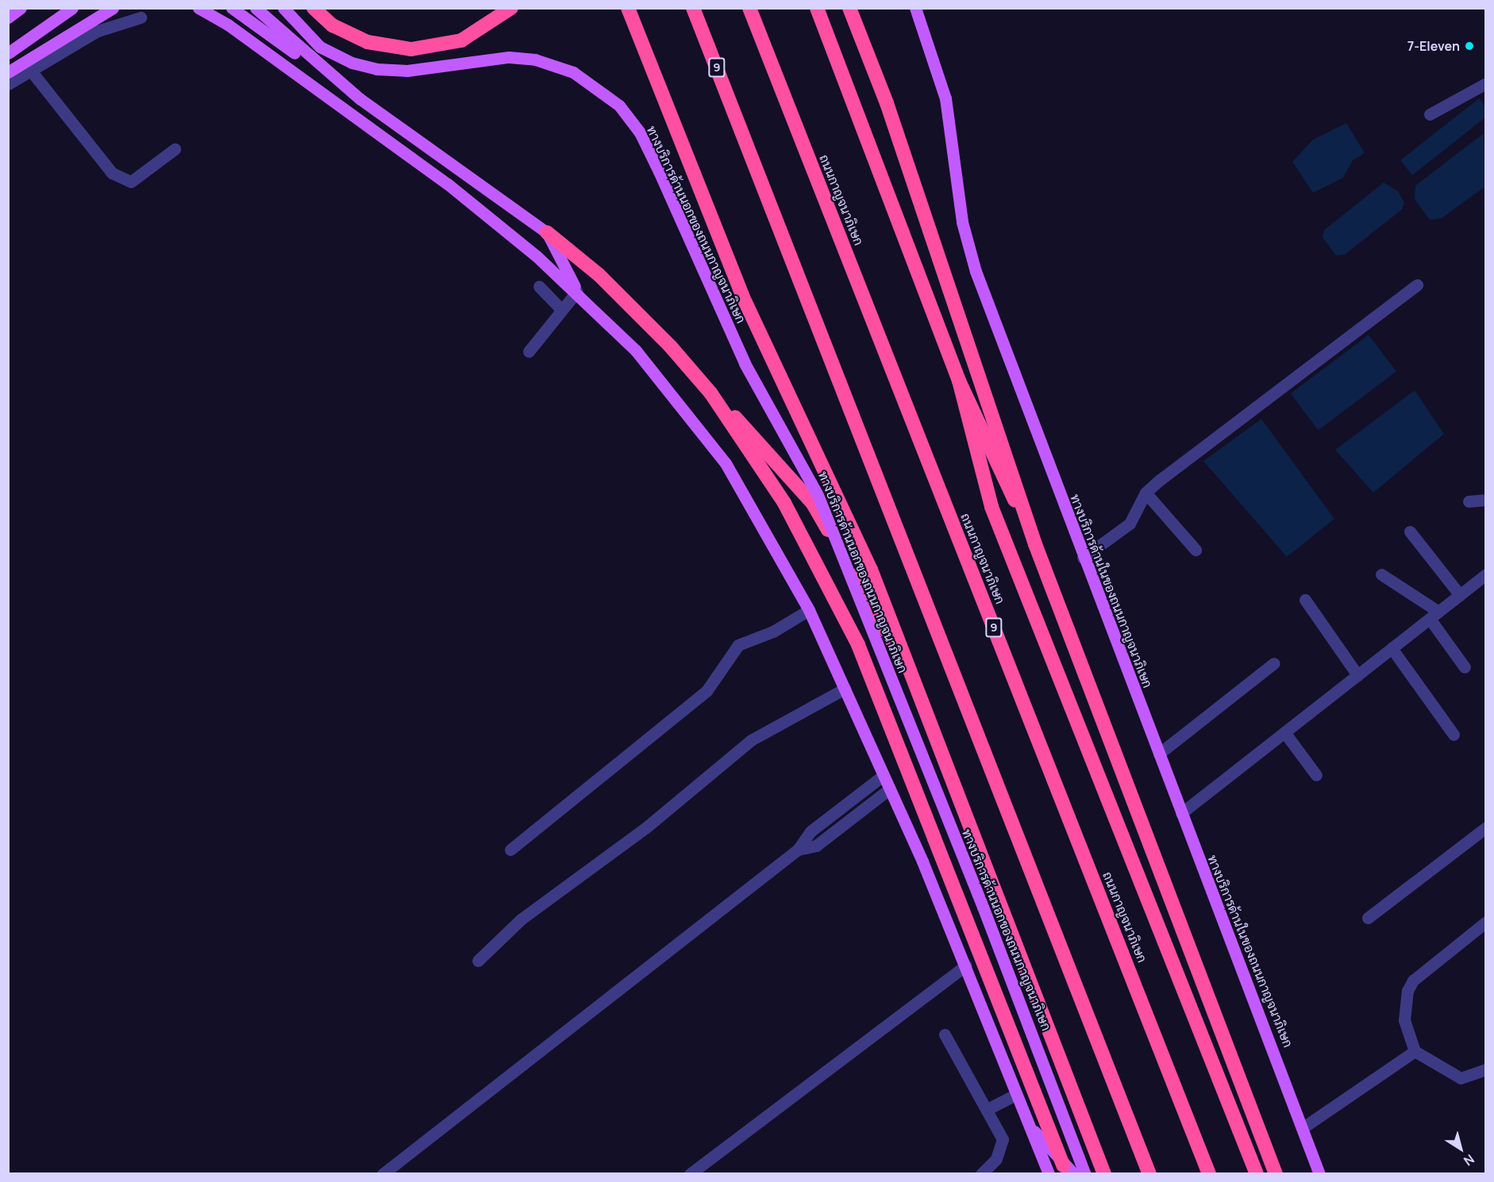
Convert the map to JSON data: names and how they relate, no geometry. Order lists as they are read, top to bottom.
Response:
{
  "streets": {
    "highway": ["9", "ถนนกาญจนาภิเษก"],
    "main road": ["ทางบริการด้านนอกของถนนกาญจนาภิเษก", "ทางบริการด้านในของถนนกาญจนาภิเษก"]
  },
  "places": ["7-Eleven"],
  "north": "bottom right"
}
